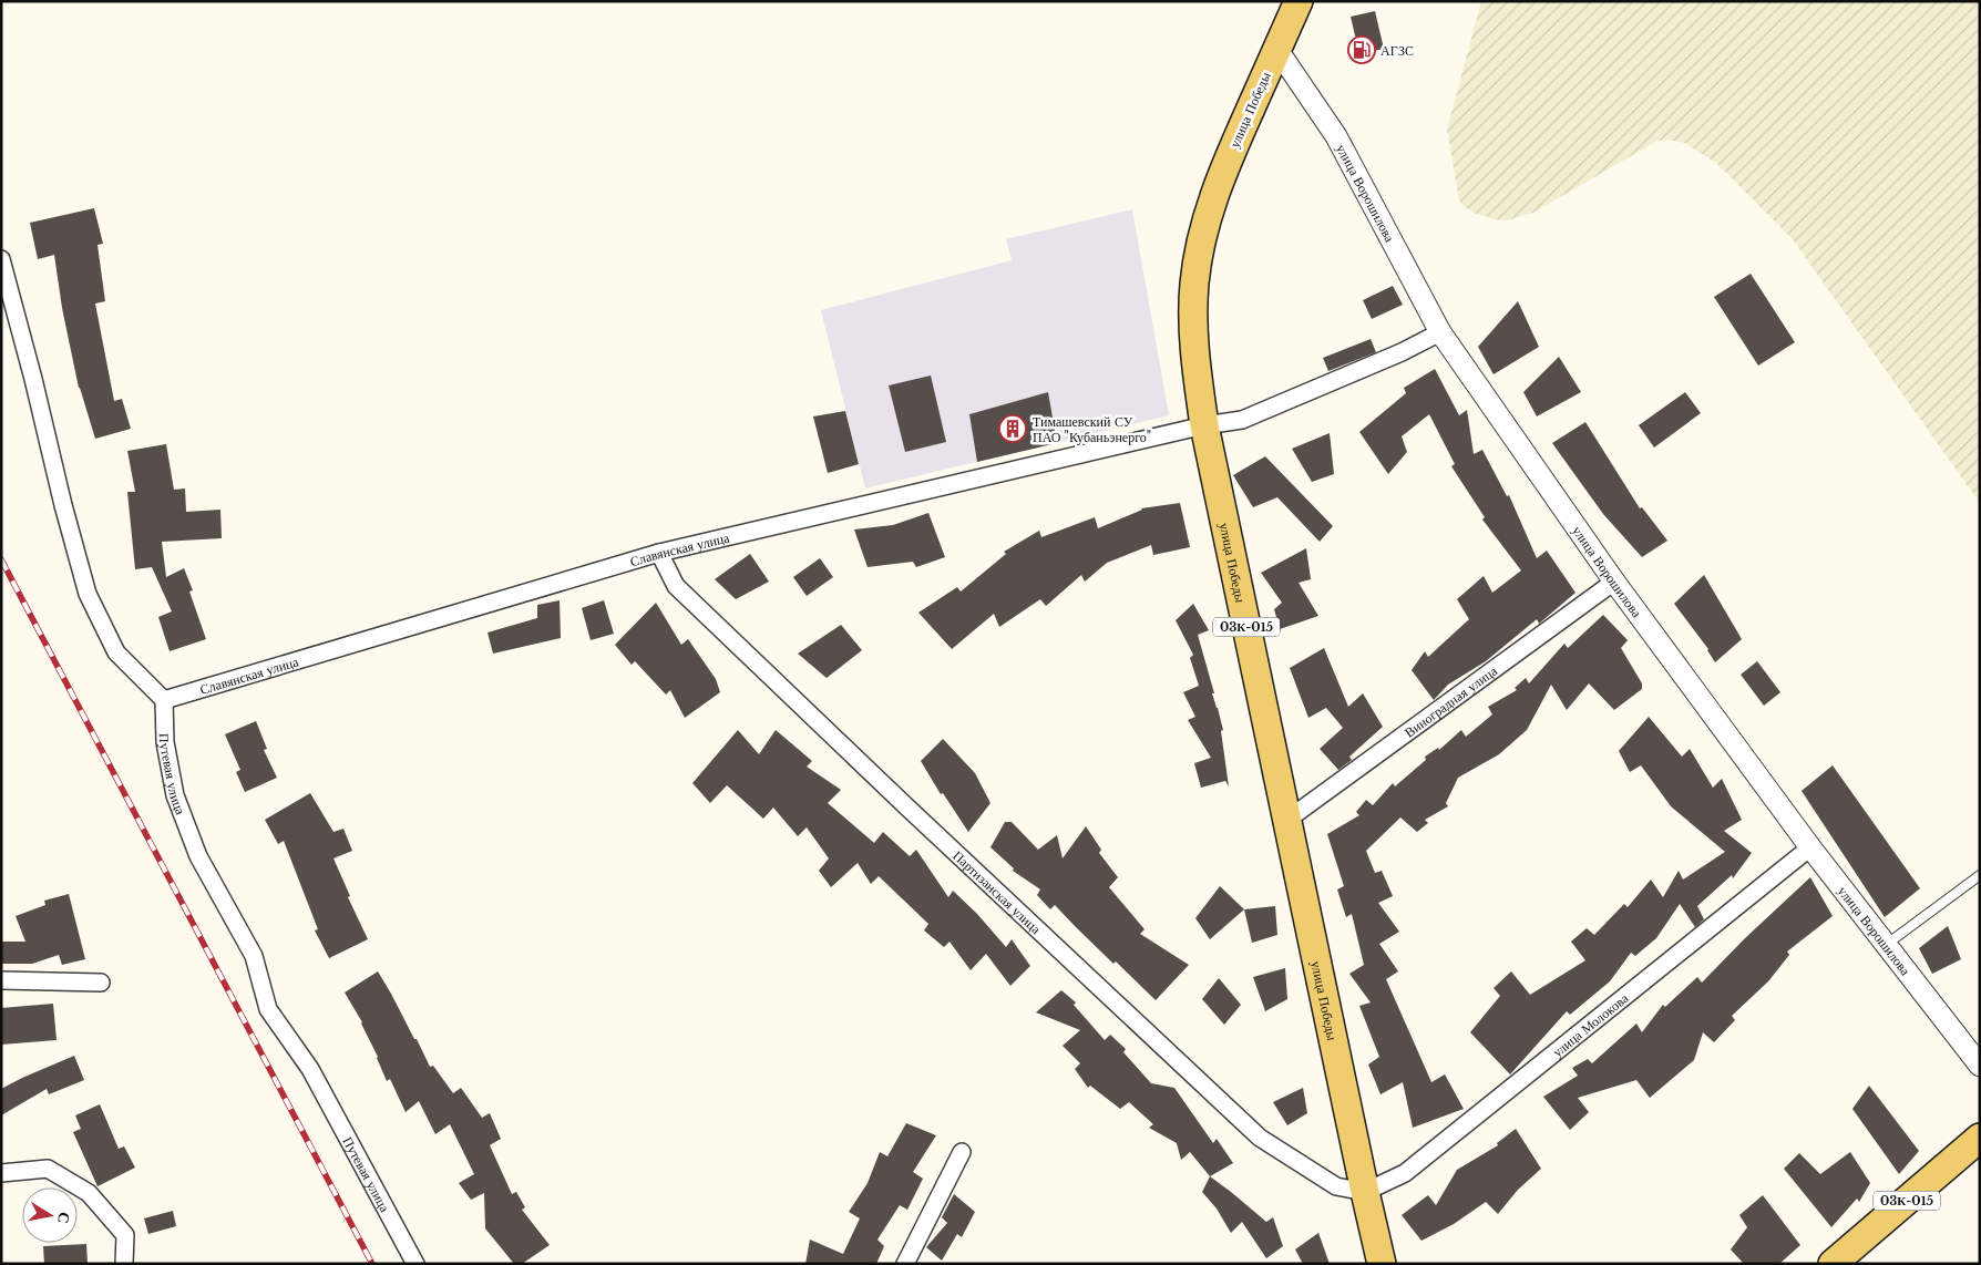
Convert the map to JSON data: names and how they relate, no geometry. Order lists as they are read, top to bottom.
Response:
{
  "streets": {
    "main road": ["улица Победы", "03К-015"],
    "street": [
      "улица Ворошилова",
      "Славянская улица",
      "Виноградная улица",
      "Путевая улица",
      "Партизанская улица",
      "улица Молокова"
    ]
  },
  "crossings": [
    ["улица Победы", "улица Ворошилова"],
    ["улица Победы", "Славянская улица"],
    ["улица Победы", "Виноградная улица"],
    ["улица Победы", "Партизанская улица"],
    ["улица Победы", "улица Молокова"],
    ["улица Ворошилова", "Славянская улица"],
    ["улица Ворошилова", "Виноградная улица"],
    ["улица Ворошилова", "улица Молокова"],
    ["Славянская улица", "Путевая улица"],
    ["Славянская улица", "Партизанская улица"],
    ["Партизанская улица", "улица Молокова"]
  ],
  "places": {
    "fuel station": ["АГЗС"],
    "building": ["Тимашевский СУ ПАО \"Кубаньэнерго\""]
  },
  "north": "right"
}
